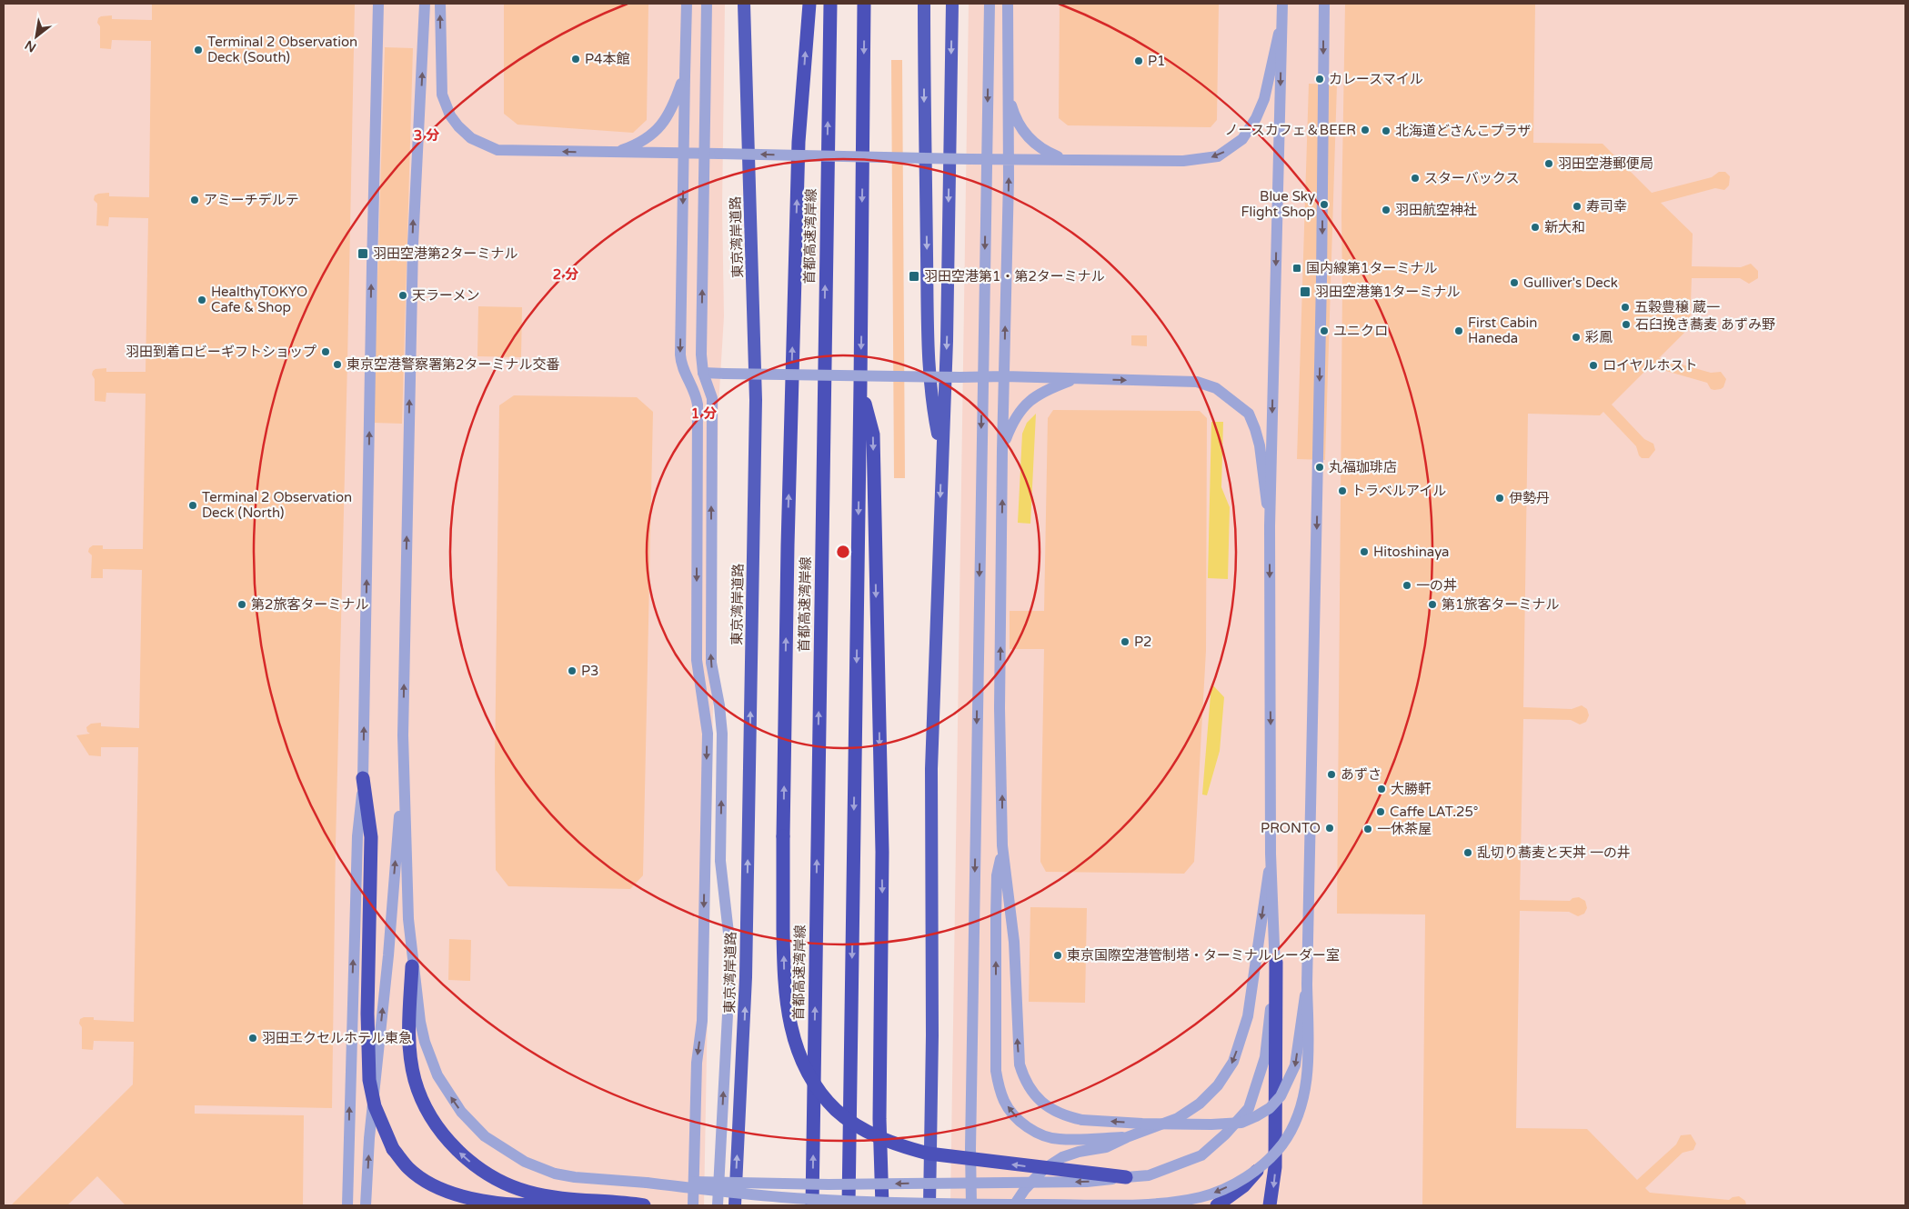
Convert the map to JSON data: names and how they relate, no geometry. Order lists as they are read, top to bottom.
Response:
{
  "streets": {
    "highway": ["首都高速湾岸線", "東京湾岸道路"]
  },
  "places": {
    "other": [
      "Terminal 2 Observation Deck (South)",
      "P4本館",
      "P1",
      "カレースマイル",
      "ノースカフェ＆BEER",
      "北海道どさんこプラザ",
      "羽田空港郵便局",
      "スターバックス",
      "アミーチデルテ",
      "Blue Sky Flight Shop",
      "寿司幸",
      "羽田航空神社",
      "新大和",
      "Gulliver's Deck",
      "天ラーメン",
      "HealthyTOKYO Cafe & Shop",
      "五穀豊穣 蔵一",
      "石臼挽き蕎麦 あずみ野",
      "ユニクロ",
      "First Cabin Haneda",
      "彩鳳",
      "羽田到着ロビーギフトショップ",
      "東京空港警察署第2ターミナル交番",
      "ロイヤルホスト",
      "丸福珈琲店",
      "トラベルアイル",
      "伊勢丹",
      "Terminal 2 Observation Deck (North)",
      "Hitoshinaya",
      "一の丼",
      "第2旅客ターミナル",
      "第1旅客ターミナル",
      "P2",
      "P3",
      "あずさ",
      "大勝軒",
      "Caffe LAT.25°",
      "PRONTO",
      "一休茶屋",
      "乱切り蕎麦と天丼 一の井",
      "東京国際空港管制塔・ターミナルレーダー室",
      "羽田エクセルホテル東急"
    ],
    "transit": [
      "羽田空港第2ターミナル",
      "国内線第1ターミナル",
      "羽田空港第1・第2ターミナル",
      "羽田空港第1ターミナル"
    ]
  },
  "north": "bottom left",
  "rings": ["3 分", "2 分", "1 分"]
}
